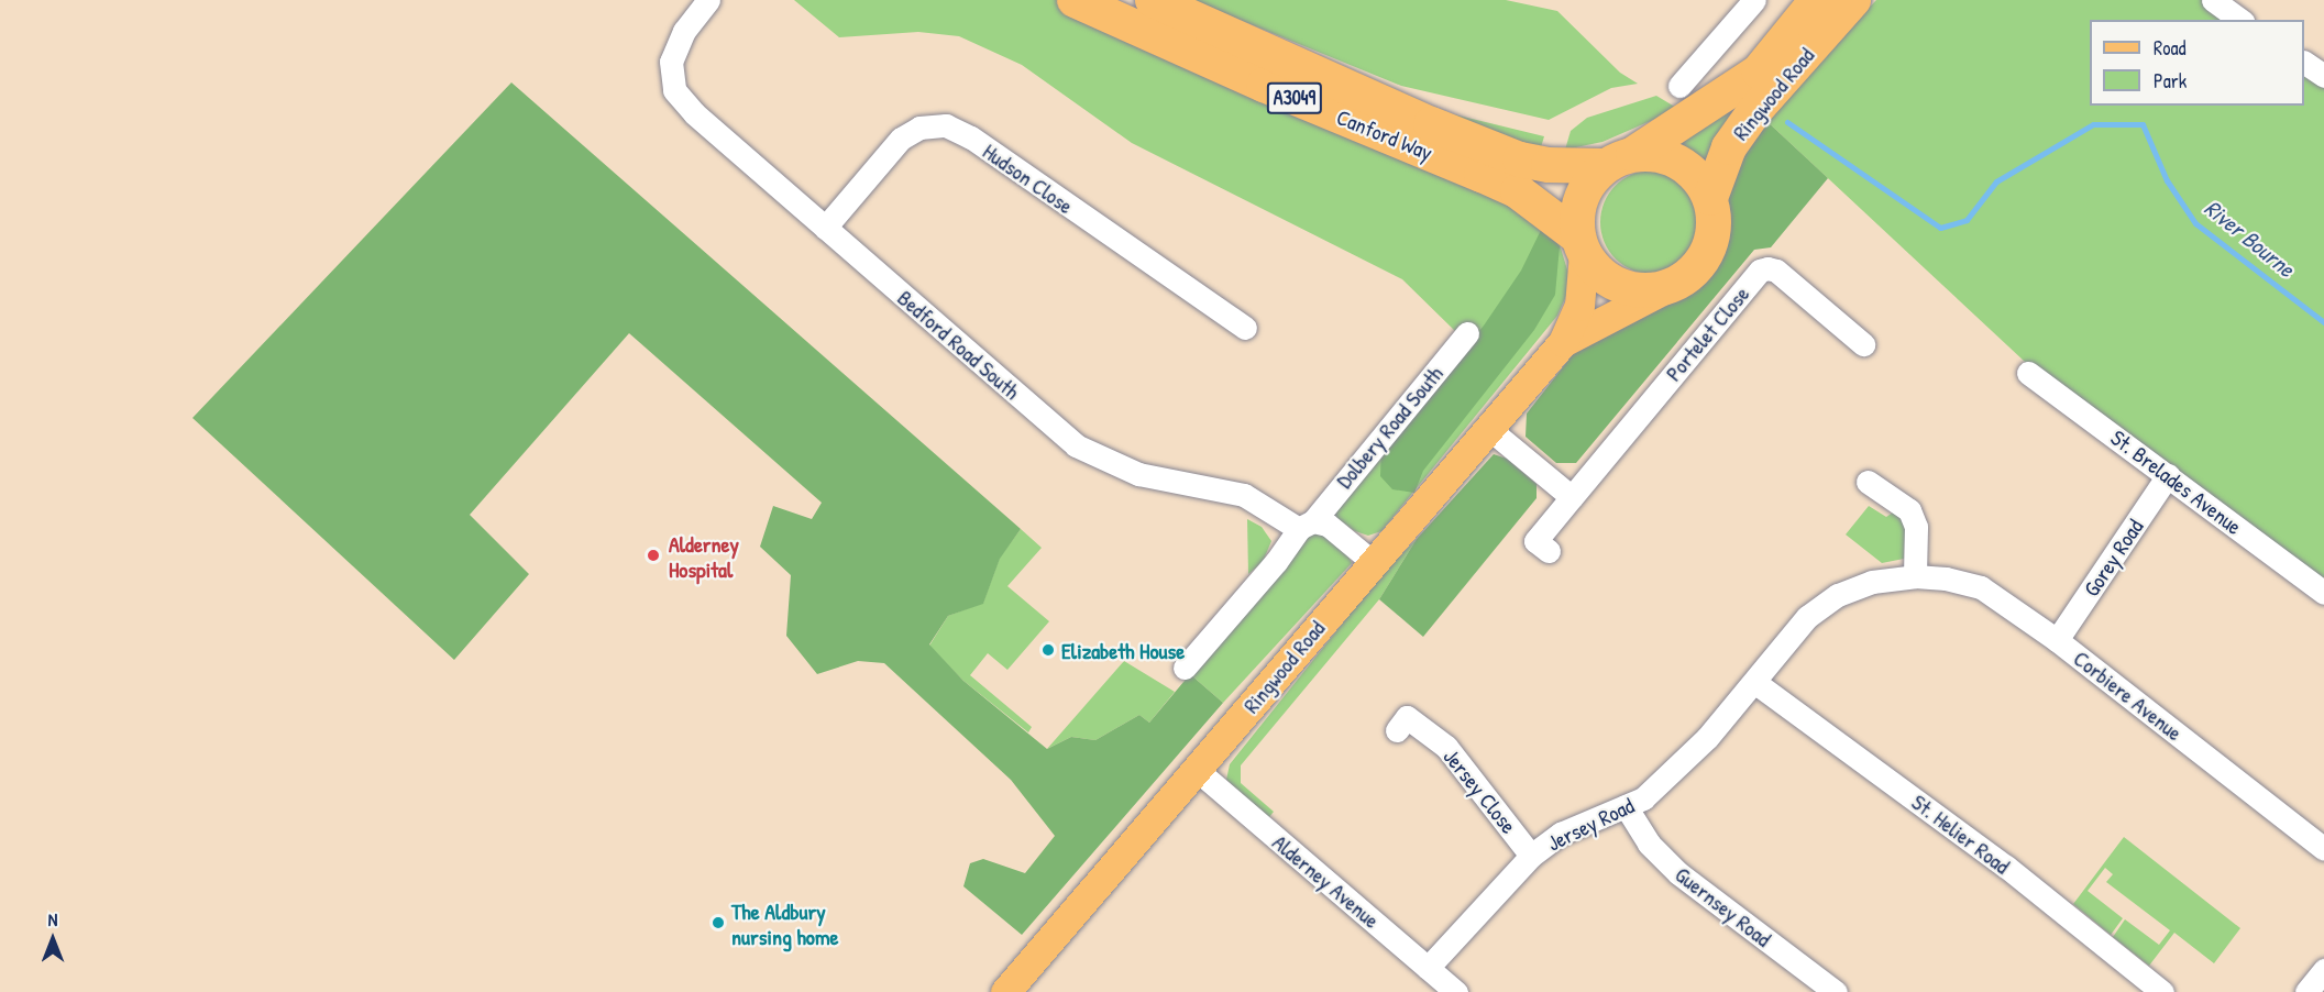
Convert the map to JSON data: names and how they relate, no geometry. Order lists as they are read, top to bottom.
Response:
{
  "streets": {
    "highway": ["Ringwood Road", "A3049", "Canford Way"],
    "street": [
      "Hudson Close",
      "Portelet Close",
      "Bedford Road South",
      "Dolbery Road South",
      "St. Brelades Avenue",
      "Gorey Road",
      "Corbiere Avenue",
      "Jersey Close",
      "Jersey Road",
      "St. Helier Road",
      "Alderney Avenue",
      "Guernsey Road"
    ]
  },
  "crossings": [
    ["Ringwood Road", "A3049"],
    ["Ringwood Road", "Canford Way"],
    ["Ringwood Road", "Bedford Road South"],
    ["Ringwood Road", "Alderney Avenue"],
    ["A3049", "Canford Way"],
    ["Hudson Close", "Bedford Road South"],
    ["Bedford Road South", "Dolbery Road South"],
    ["St. Brelades Avenue", "Gorey Road"],
    ["Gorey Road", "Corbiere Avenue"],
    ["Corbiere Avenue", "Jersey Road"],
    ["Corbiere Avenue", "St. Helier Road"],
    ["Jersey Close", "Jersey Road"],
    ["Jersey Road", "St. Helier Road"],
    ["Jersey Road", "Alderney Avenue"],
    ["Jersey Road", "Guernsey Road"]
  ],
  "water": ["River Bourne"],
  "places": ["Alderney Hospital", "Elizabeth House", "The Aldbury nursing home"],
  "legend": ["Road", "Park"],
  "north": "top"
}
